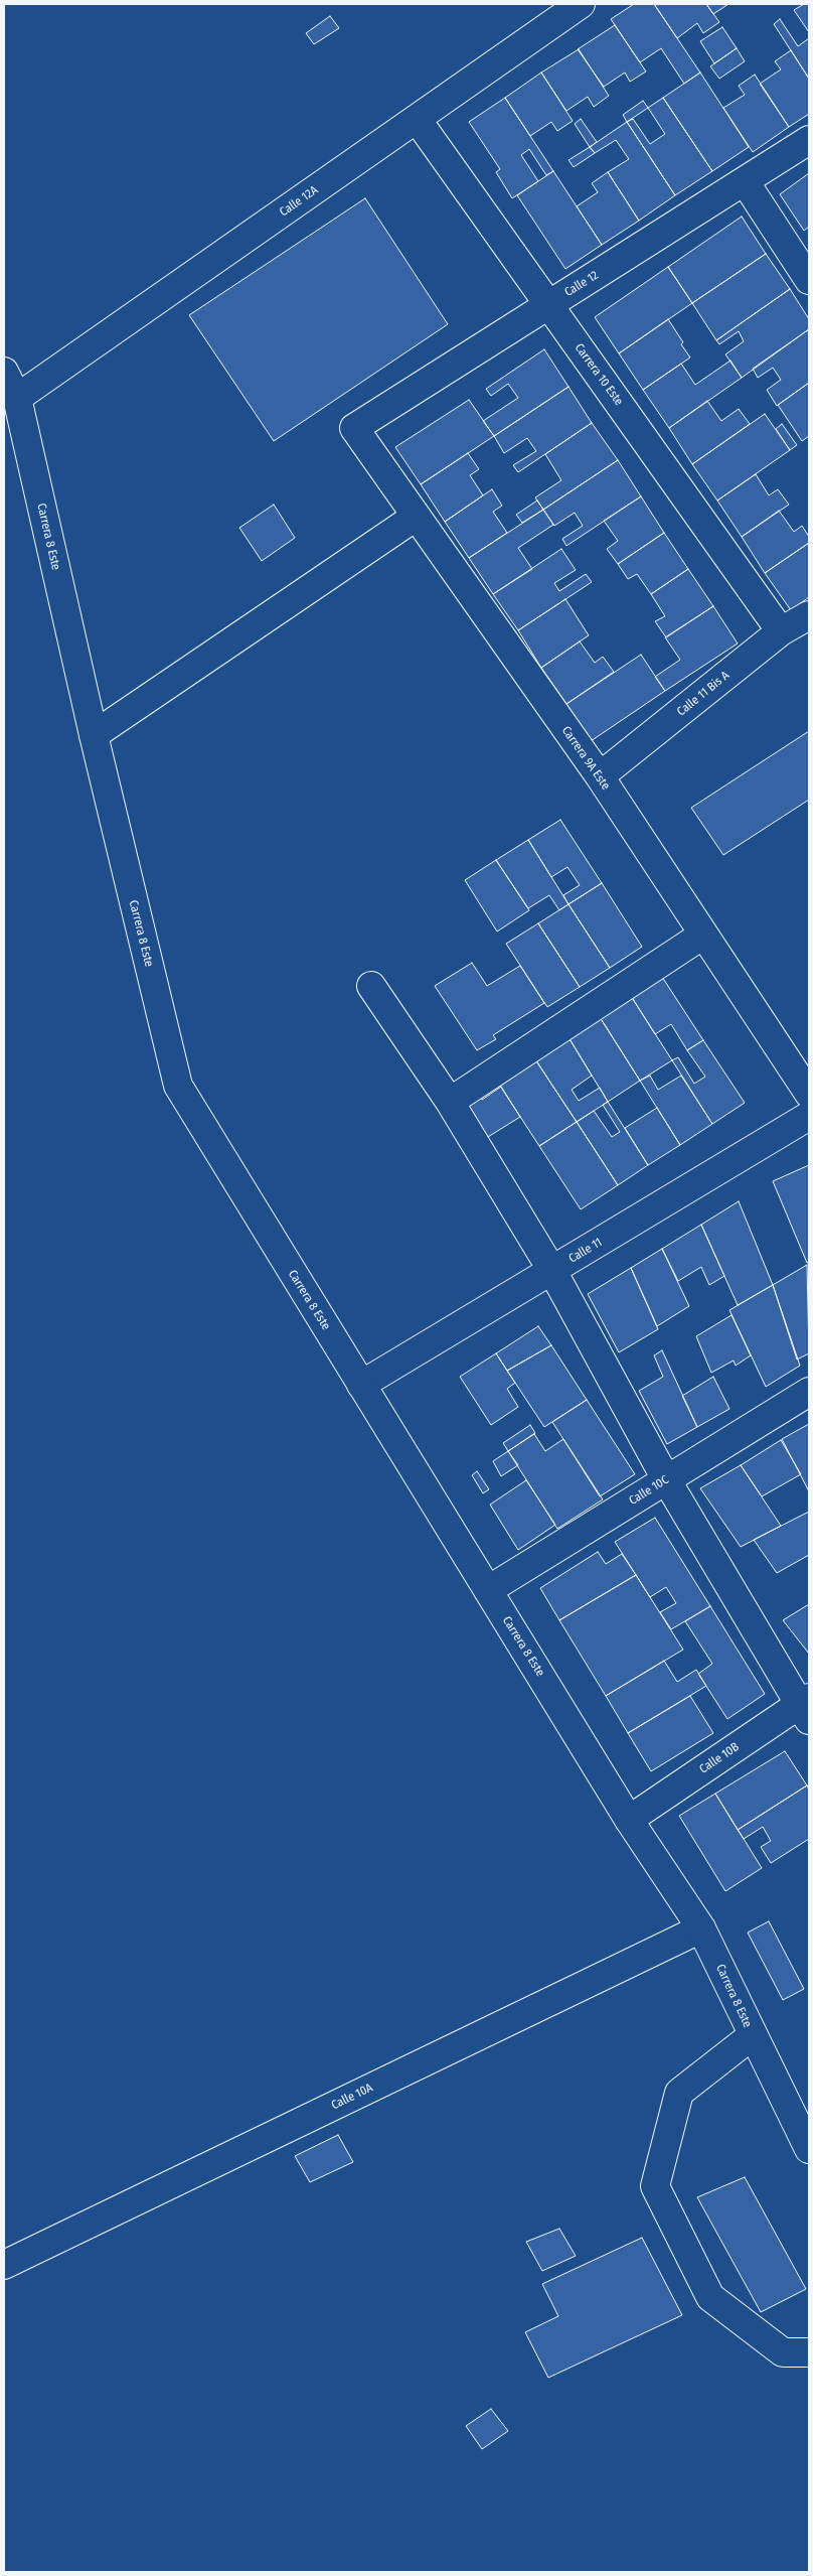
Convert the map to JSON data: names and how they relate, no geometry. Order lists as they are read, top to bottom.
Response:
{
  "streets": {
    "street": [
      "Calle 12A",
      "Calle 12",
      "Carrera 10 Este",
      "Carrera 8 Este",
      "Calle 11 Bis A",
      "Carrera 9A Este",
      "Calle 11",
      "Calle 10C",
      "Calle 10B",
      "Calle 10A"
    ]
  },
  "crossings": [
    ["Calle 12A", "Carrera 10 Este"],
    ["Calle 12A", "Carrera 8 Este"],
    ["Calle 12", "Carrera 10 Este"],
    ["Calle 12", "Carrera 9A Este"],
    ["Carrera 10 Este", "Calle 11 Bis A"],
    ["Carrera 8 Este", "Calle 11"],
    ["Carrera 8 Este", "Calle 10C"],
    ["Carrera 8 Este", "Calle 10B"],
    ["Carrera 8 Este", "Calle 10A"],
    ["Calle 11 Bis A", "Carrera 9A Este"]
  ]
}
